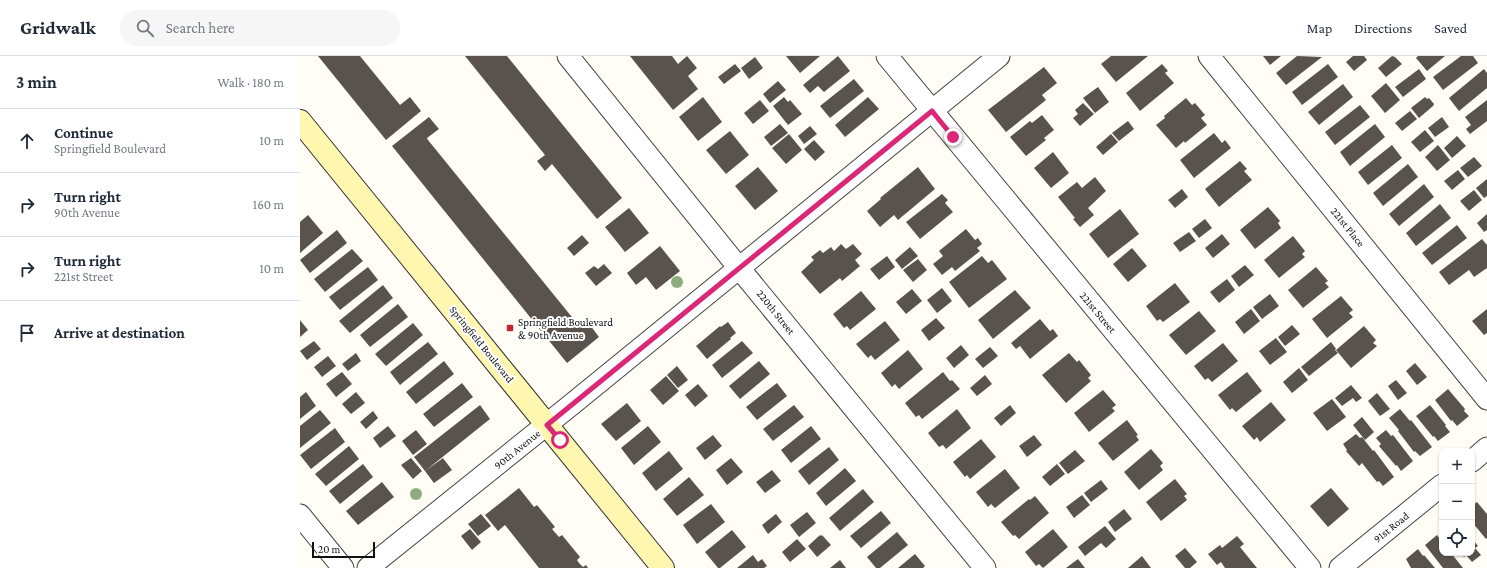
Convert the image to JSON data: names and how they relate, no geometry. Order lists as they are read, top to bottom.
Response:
{
  "streets": {
    "main road": ["Springfield Boulevard"],
    "street": [
      "221st Place",
      "220th Street",
      "221st Street",
      "90th Avenue",
      "91st Road"
    ]
  },
  "crossings": [
    ["220th Street", "90th Avenue"],
    ["221st Street", "90th Avenue"],
    ["Springfield Boulevard", "90th Avenue"]
  ],
  "places": {
    "transit": ["Springfield Boulevard & 90th Avenue"]
  },
  "scale_bar": "20 m",
  "page": {
    "header": "Gridwalk",
    "search": "Search here",
    "nav": ["Map", "Directions", "Saved"],
    "heading": ["3 min", "Walk · 180 m"],
    "list": [
      ["Continue", "Springfield Boulevard", "10 m"],
      ["Turn right", "90th Avenue", "160 m"],
      ["Turn right", "221st Street", "10 m"],
      "Arrive at destination"
    ],
    "map_buttons": ["+", "−"],
    "scale": "20 m"
  }
}
